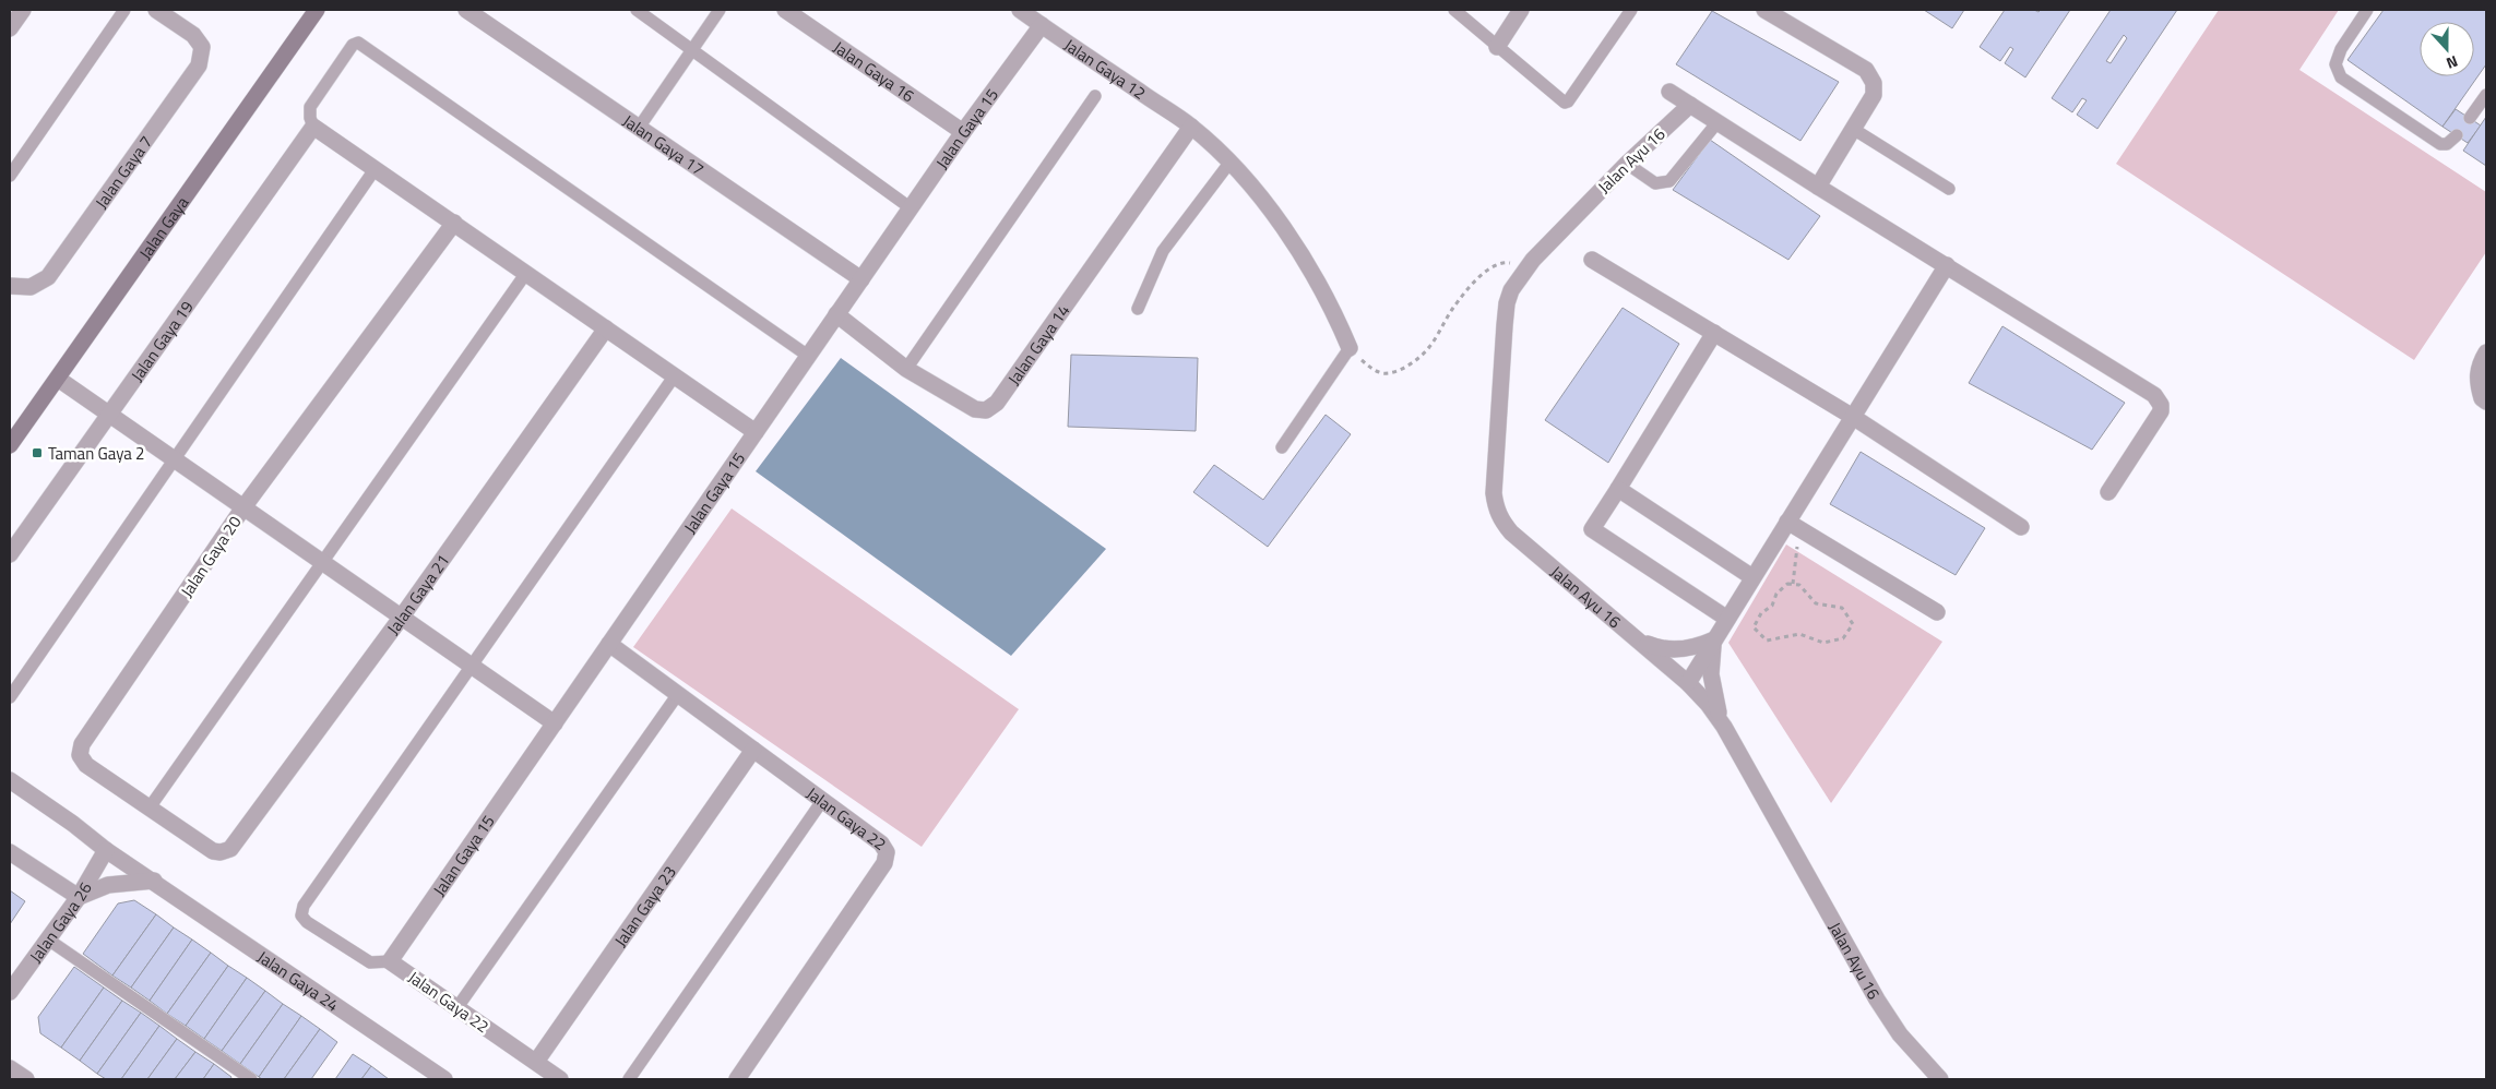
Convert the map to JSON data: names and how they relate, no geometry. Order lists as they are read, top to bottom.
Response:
{
  "streets": {
    "street": [
      "Jalan Gaya 12",
      "Jalan Gaya 16",
      "Jalan Gaya 15",
      "Jalan Gaya 17",
      "Jalan Ayu 16",
      "Jalan Gaya 7",
      "Jalan Gaya",
      "Jalan Gaya 19",
      "Jalan Gaya 14",
      "Jalan Gaya 20",
      "Jalan Gaya 21",
      "Jalan Gaya 22",
      "Jalan Gaya 23",
      "Jalan Gaya 26",
      "Jalan Gaya 24"
    ]
  },
  "crossings": [
    ["Jalan Gaya 12", "Jalan Gaya 15"],
    ["Jalan Gaya 12", "Jalan Gaya 14"],
    ["Jalan Gaya 16", "Jalan Gaya 15"],
    ["Jalan Gaya 15", "Jalan Gaya 17"],
    ["Jalan Gaya 15", "Jalan Gaya 14"],
    ["Jalan Gaya 15", "Jalan Gaya 22"],
    ["Jalan Gaya 20", "Jalan Gaya 21"],
    ["Jalan Gaya 22", "Jalan Gaya 23"],
    ["Jalan Gaya 26", "Jalan Gaya 24"]
  ],
  "places": {
    "transit": ["Taman Gaya 2"]
  },
  "north": "bottom"
}
